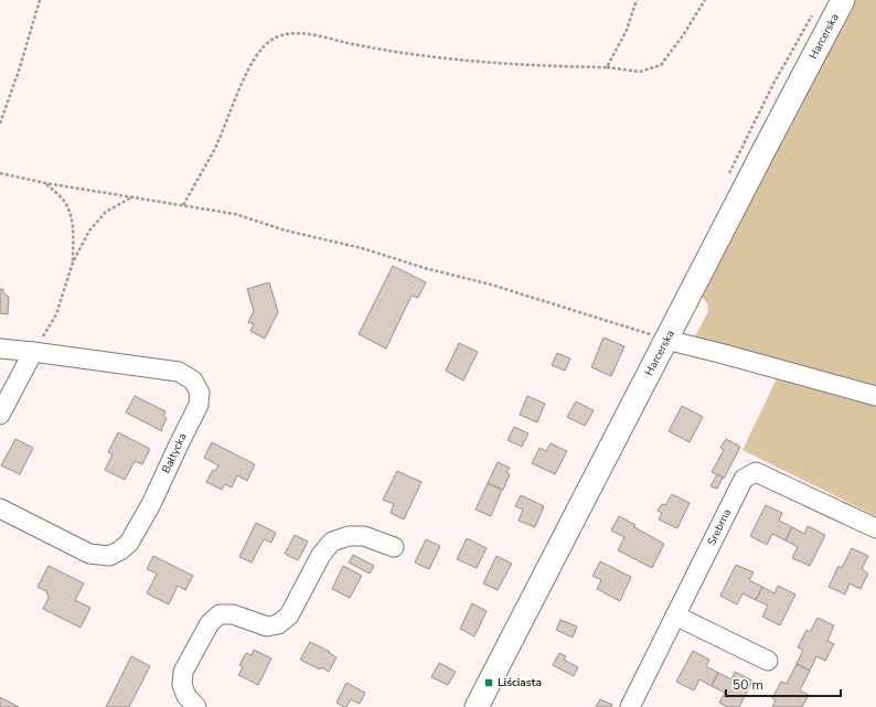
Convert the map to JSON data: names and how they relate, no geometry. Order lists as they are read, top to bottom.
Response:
{
  "streets": {
    "street": ["Harcerska", "Bałtycka", "Srebrna"]
  },
  "places": {
    "transit": ["Liściasta"]
  },
  "scale_bar": "50 m"
}
